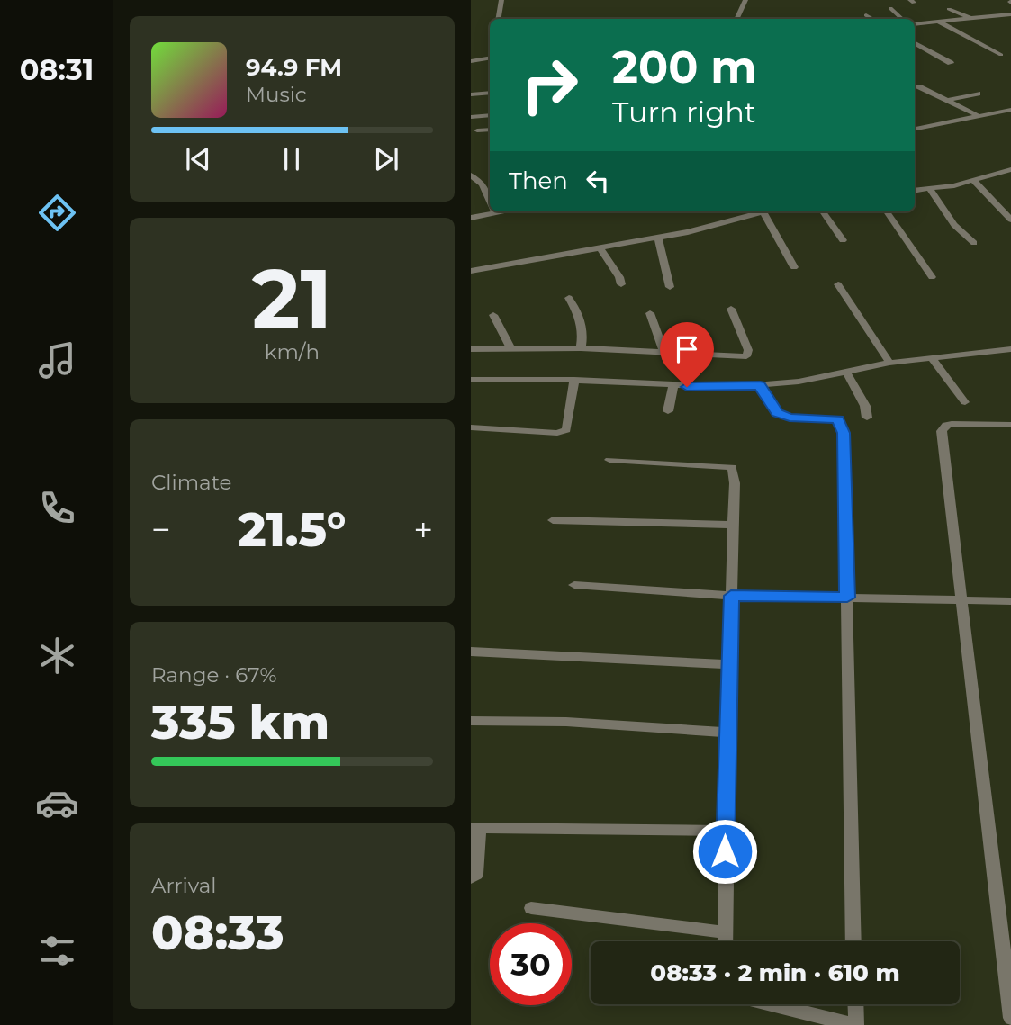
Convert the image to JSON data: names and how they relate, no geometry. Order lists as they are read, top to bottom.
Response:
{
  "page": {
    "tabs": "08:31",
    "turn": ["200 m", "Turn right"],
    "song": ["94.9 FM", "Music"],
    "then": "Then",
    "tile": [
      ["21", "km/h"],
      "Climate",
      ["Range · 67%", "335 km"],
      ["Arrival", "08:33"]
    ],
    "heat": ["−", "21.5°", "+"],
    "limit": "30",
    "trip": "08:33 · 2 min · 610 m"
  }
}
